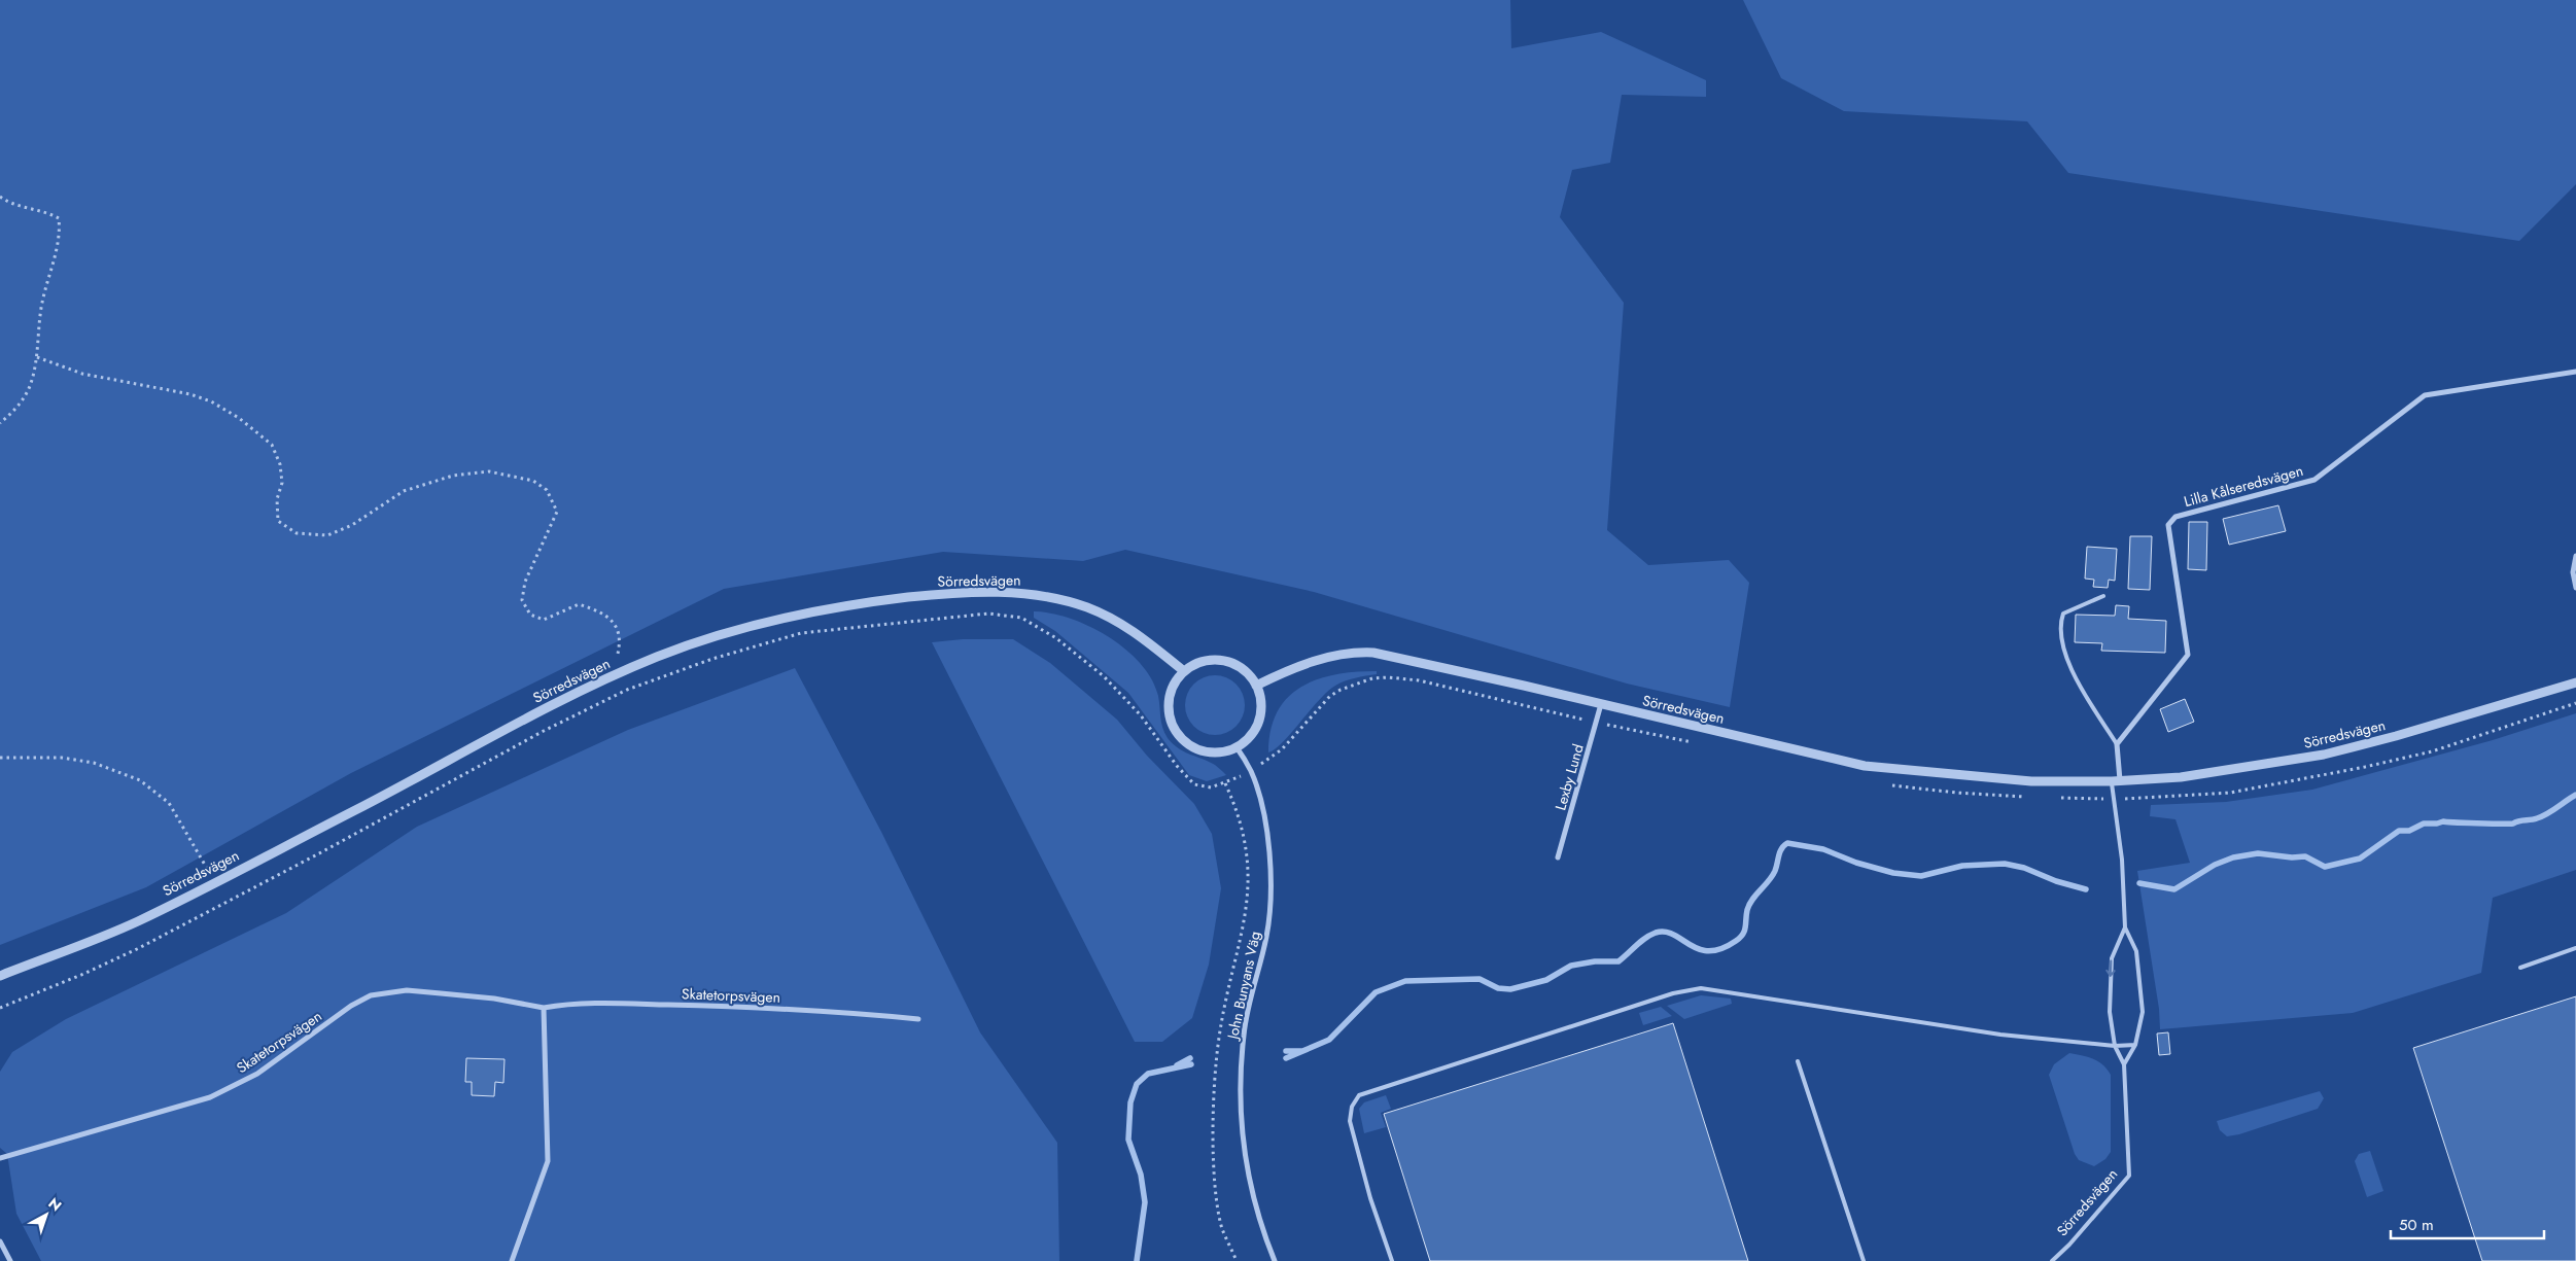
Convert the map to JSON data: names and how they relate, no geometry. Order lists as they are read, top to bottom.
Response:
{
  "streets": {
    "street": [
      "Lilla Kålseredsvägen",
      "Sörredsvägen",
      "Lexby Lund",
      "John Bunyans Väg",
      "Skatetorpsvägen"
    ]
  },
  "crossings": [
    ["Sörredsvägen", "Lexby Lund"],
    ["Sörredsvägen", "John Bunyans Väg"]
  ],
  "scale_bar": "50 m",
  "north": "top right"
}
